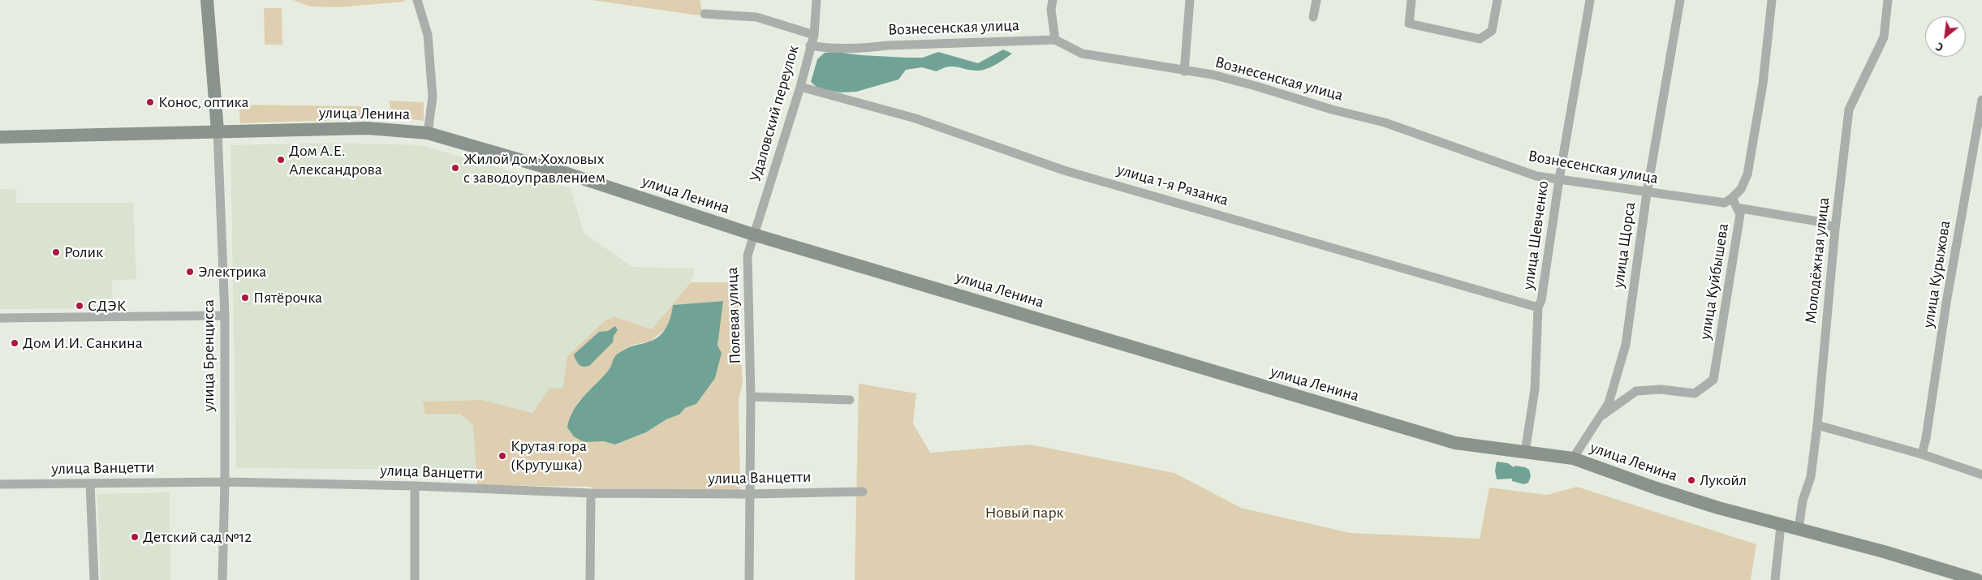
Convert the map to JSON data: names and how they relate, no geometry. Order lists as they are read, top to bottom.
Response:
{
  "streets": {
    "street": [
      "Вознесенская улица",
      "улица Ленина",
      "Удаловский переулок",
      "улица 1-я Рязанка",
      "улица Шевченко",
      "улица Щорса",
      "Молодёжная улица",
      "улица Курыжова",
      "улица Куйбышева",
      "Полевая улица",
      "улица Бренцисса",
      "улица Ванцетти"
    ]
  },
  "crossings": [
    ["Вознесенская улица", "Удаловский переулок"],
    ["Вознесенская улица", "улица Шевченко"],
    ["Вознесенская улица", "улица Щорса"],
    ["Вознесенская улица", "улица Куйбышева"],
    ["улица Ленина", "Удаловский переулок"],
    ["улица Ленина", "улица Шевченко"],
    ["улица Ленина", "улица Щорса"],
    ["улица Ленина", "Молодёжная улица"],
    ["улица Ленина", "Полевая улица"],
    ["улица Ленина", "улица Бренцисса"],
    ["Удаловский переулок", "улица 1-я Рязанка"],
    ["Удаловский переулок", "Полевая улица"],
    ["улица 1-я Рязанка", "улица Шевченко"],
    ["улица Щорса", "улица Куйбышева"],
    ["Полевая улица", "улица Ванцетти"],
    ["улица Бренцисса", "улица Ванцетти"]
  ],
  "parks": ["Новый парк"],
  "places": [
    "Конос, оптика",
    "Дом А.Е. Александрова",
    "Жилой дом Хохловых с заводоуправлением",
    "Ролик",
    "Электрика",
    "Пятёрочка",
    "СДЭК",
    "Дом И.И. Санкина",
    "Крутая гора (Крутушка)",
    "Лукойл",
    "Детский сад №12"
  ],
  "north": "bottom left"
}
